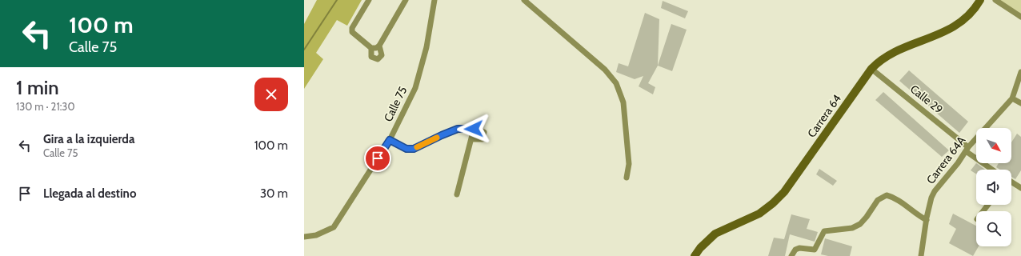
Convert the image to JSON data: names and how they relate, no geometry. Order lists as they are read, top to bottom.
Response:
{
  "streets": {
    "street": [
      "Calle 29",
      "Calle 75",
      "Carrera 64",
      "Carrera 64A"
    ]
  },
  "crossings": [
    ["Calle 29", "Carrera 64"],
    ["Calle 29", "Carrera 64A"]
  ],
  "north": "bottom right",
  "page": {
    "turn": ["100 m", "Calle 75"],
    "heading": ["1 min", "130 m · 21:30"],
    "list": [
      {
        "name": "Gira a la izquierda",
        "note": "Calle 75",
        "value": "100 m"
      },
      {
        "name": "Llegada al destino",
        "value": "30 m"
      }
    ]
  }
}
